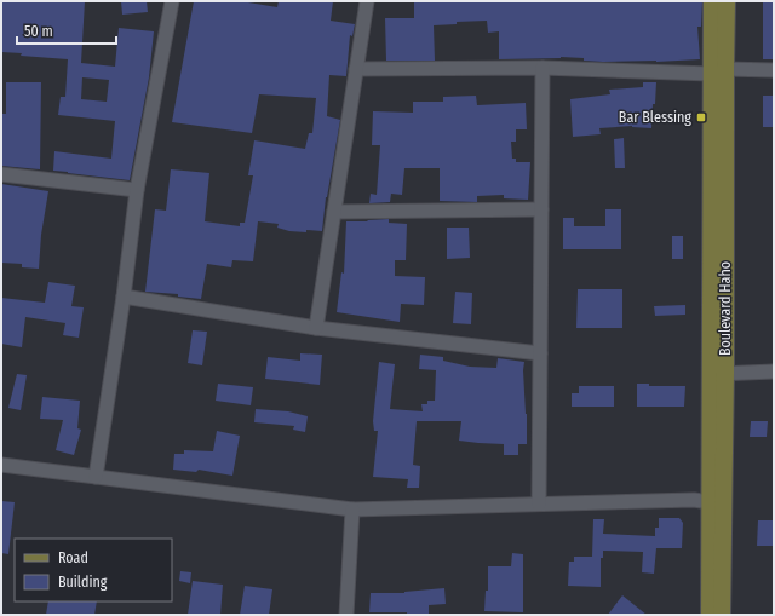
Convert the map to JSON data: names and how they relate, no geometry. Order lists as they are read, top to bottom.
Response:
{
  "streets": {
    "main road": ["Boulevard Haho"]
  },
  "places": {
    "transit": ["Bar Blessing"]
  },
  "legend": ["Road", "Building"],
  "scale_bar": "50 m"
}
